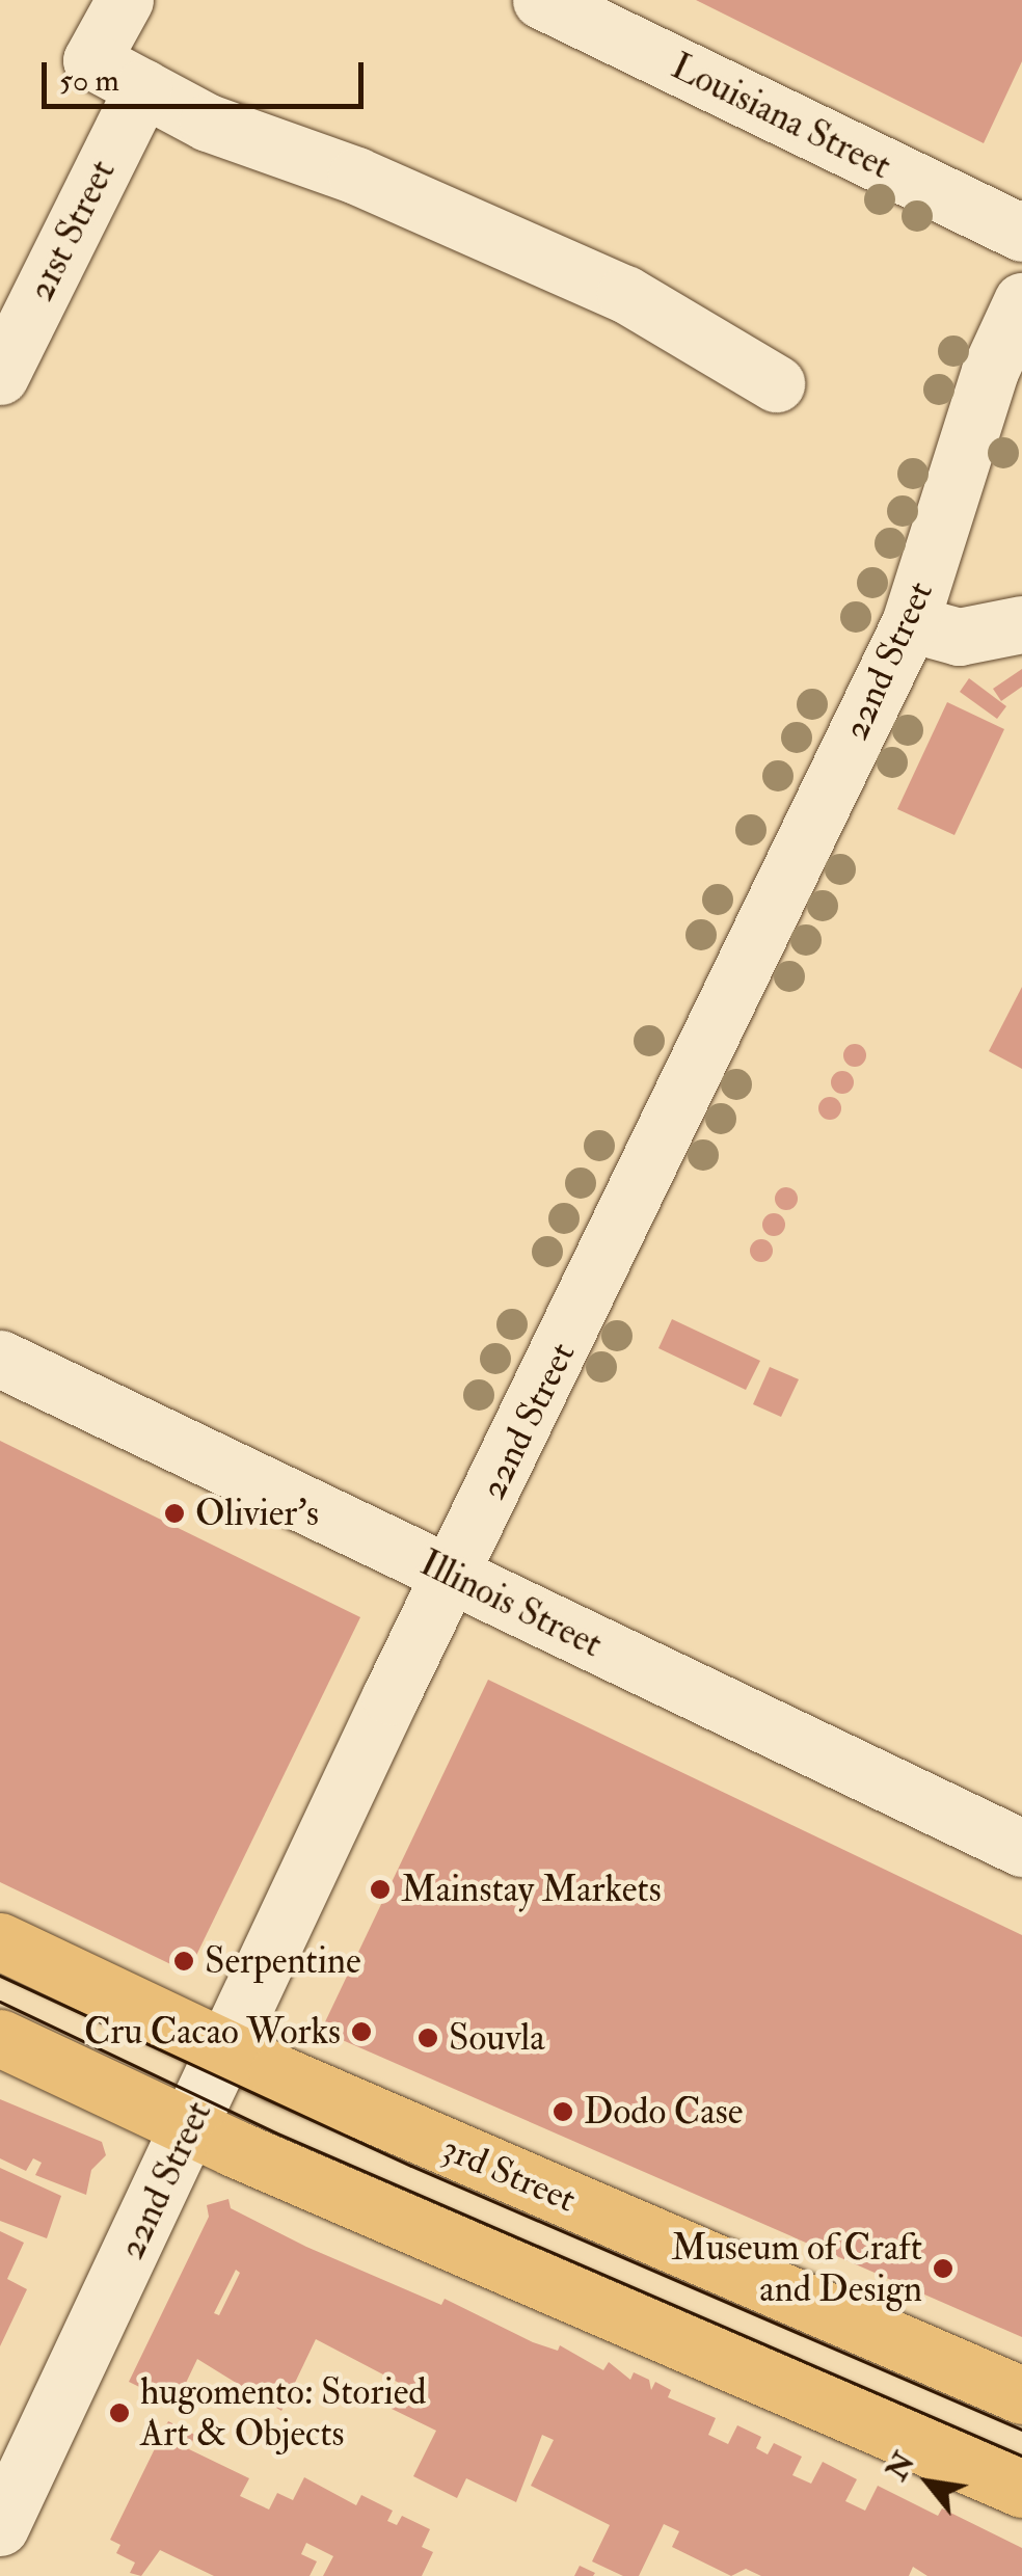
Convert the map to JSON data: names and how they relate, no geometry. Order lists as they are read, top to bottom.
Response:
{
  "streets": {
    "main road": ["3rd Street"],
    "street": [
      "Louisiana Street",
      "21st Street",
      "22nd Street",
      "Illinois Street"
    ]
  },
  "crossings": [
    ["22nd Street", "Illinois Street"],
    ["22nd Street", "3rd Street"]
  ],
  "places": [
    "Olivier's",
    "Mainstay Markets",
    "Serpentine",
    "Cru Cacao Works",
    "Souvla",
    "Dodo Case",
    "Museum of Craft and Design",
    "hugomento: Storied Art & Objects"
  ],
  "scale_bar": "50 m",
  "north": "top left"
}
